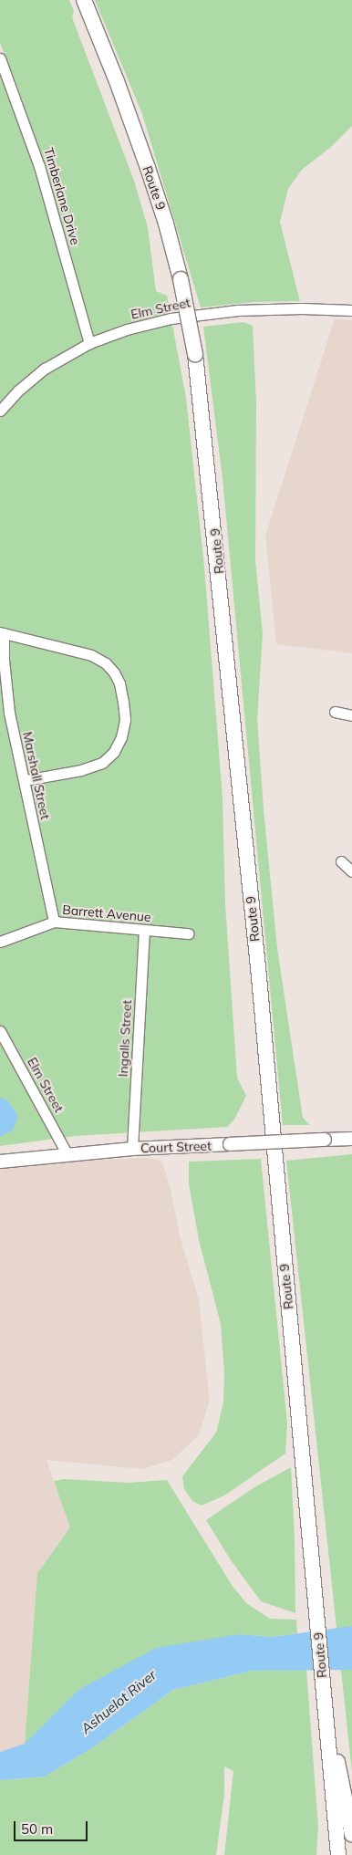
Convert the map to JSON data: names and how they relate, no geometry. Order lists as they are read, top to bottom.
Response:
{
  "streets": {
    "highway": ["Route 9"],
    "main road": ["Court Street"],
    "street": [
      "Timberlane Drive",
      "Elm Street",
      "Marshall Street",
      "Barrett Avenue",
      "Ingalls Street"
    ]
  },
  "crossings": [
    ["Timberlane Drive", "Elm Street"],
    ["Elm Street", "Court Street"],
    ["Marshall Street", "Barrett Avenue"],
    ["Barrett Avenue", "Ingalls Street"],
    ["Ingalls Street", "Court Street"]
  ],
  "water": ["Ashuelot River"],
  "scale_bar": "50 m"
}
